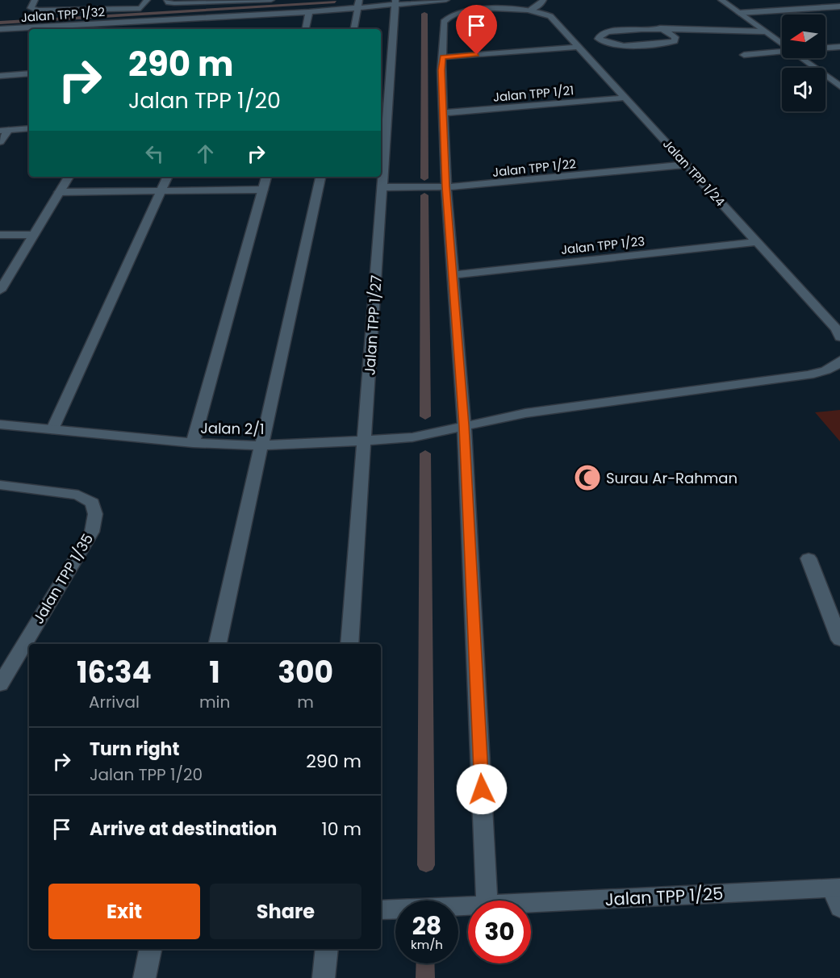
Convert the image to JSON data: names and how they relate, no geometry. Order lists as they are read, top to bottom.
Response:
{
  "streets": {
    "street": [
      "Jalan TPP 1/32",
      "Jalan TPP 1/21",
      "Jalan TPP 1/22",
      "Jalan TPP 1/24",
      "Jalan TPP 1/23",
      "Jalan TPP 1/27",
      "Jalan 2/1",
      "Jalan TPP 1/35",
      "Jalan TPP 1/25"
    ]
  },
  "crossings": [
    ["Jalan TPP 1/32", "Jalan TPP 1/27"],
    ["Jalan TPP 1/21", "Jalan TPP 1/24"],
    ["Jalan TPP 1/22", "Jalan TPP 1/24"],
    ["Jalan TPP 1/22", "Jalan TPP 1/27"],
    ["Jalan TPP 1/24", "Jalan TPP 1/23"],
    ["Jalan TPP 1/27", "Jalan 2/1"]
  ],
  "places": {
    "mosque": ["Surau Ar-Rahman"]
  },
  "north": "left",
  "page": {
    "turn": ["290 m", "Jalan TPP 1/20"],
    "eta": [
      "16:34",
      "Arrival",
      "1",
      "min",
      "300",
      "m"
    ],
    "list": [
      {
        "name": "Turn right",
        "note": "Jalan TPP 1/20",
        "value": "290 m"
      },
      {
        "name": "Arrive at destination",
        "value": "10 m"
      }
    ],
    "buttons": ["Exit", "Share"],
    "speed": "28 km/h",
    "limit": "30"
  }
}
